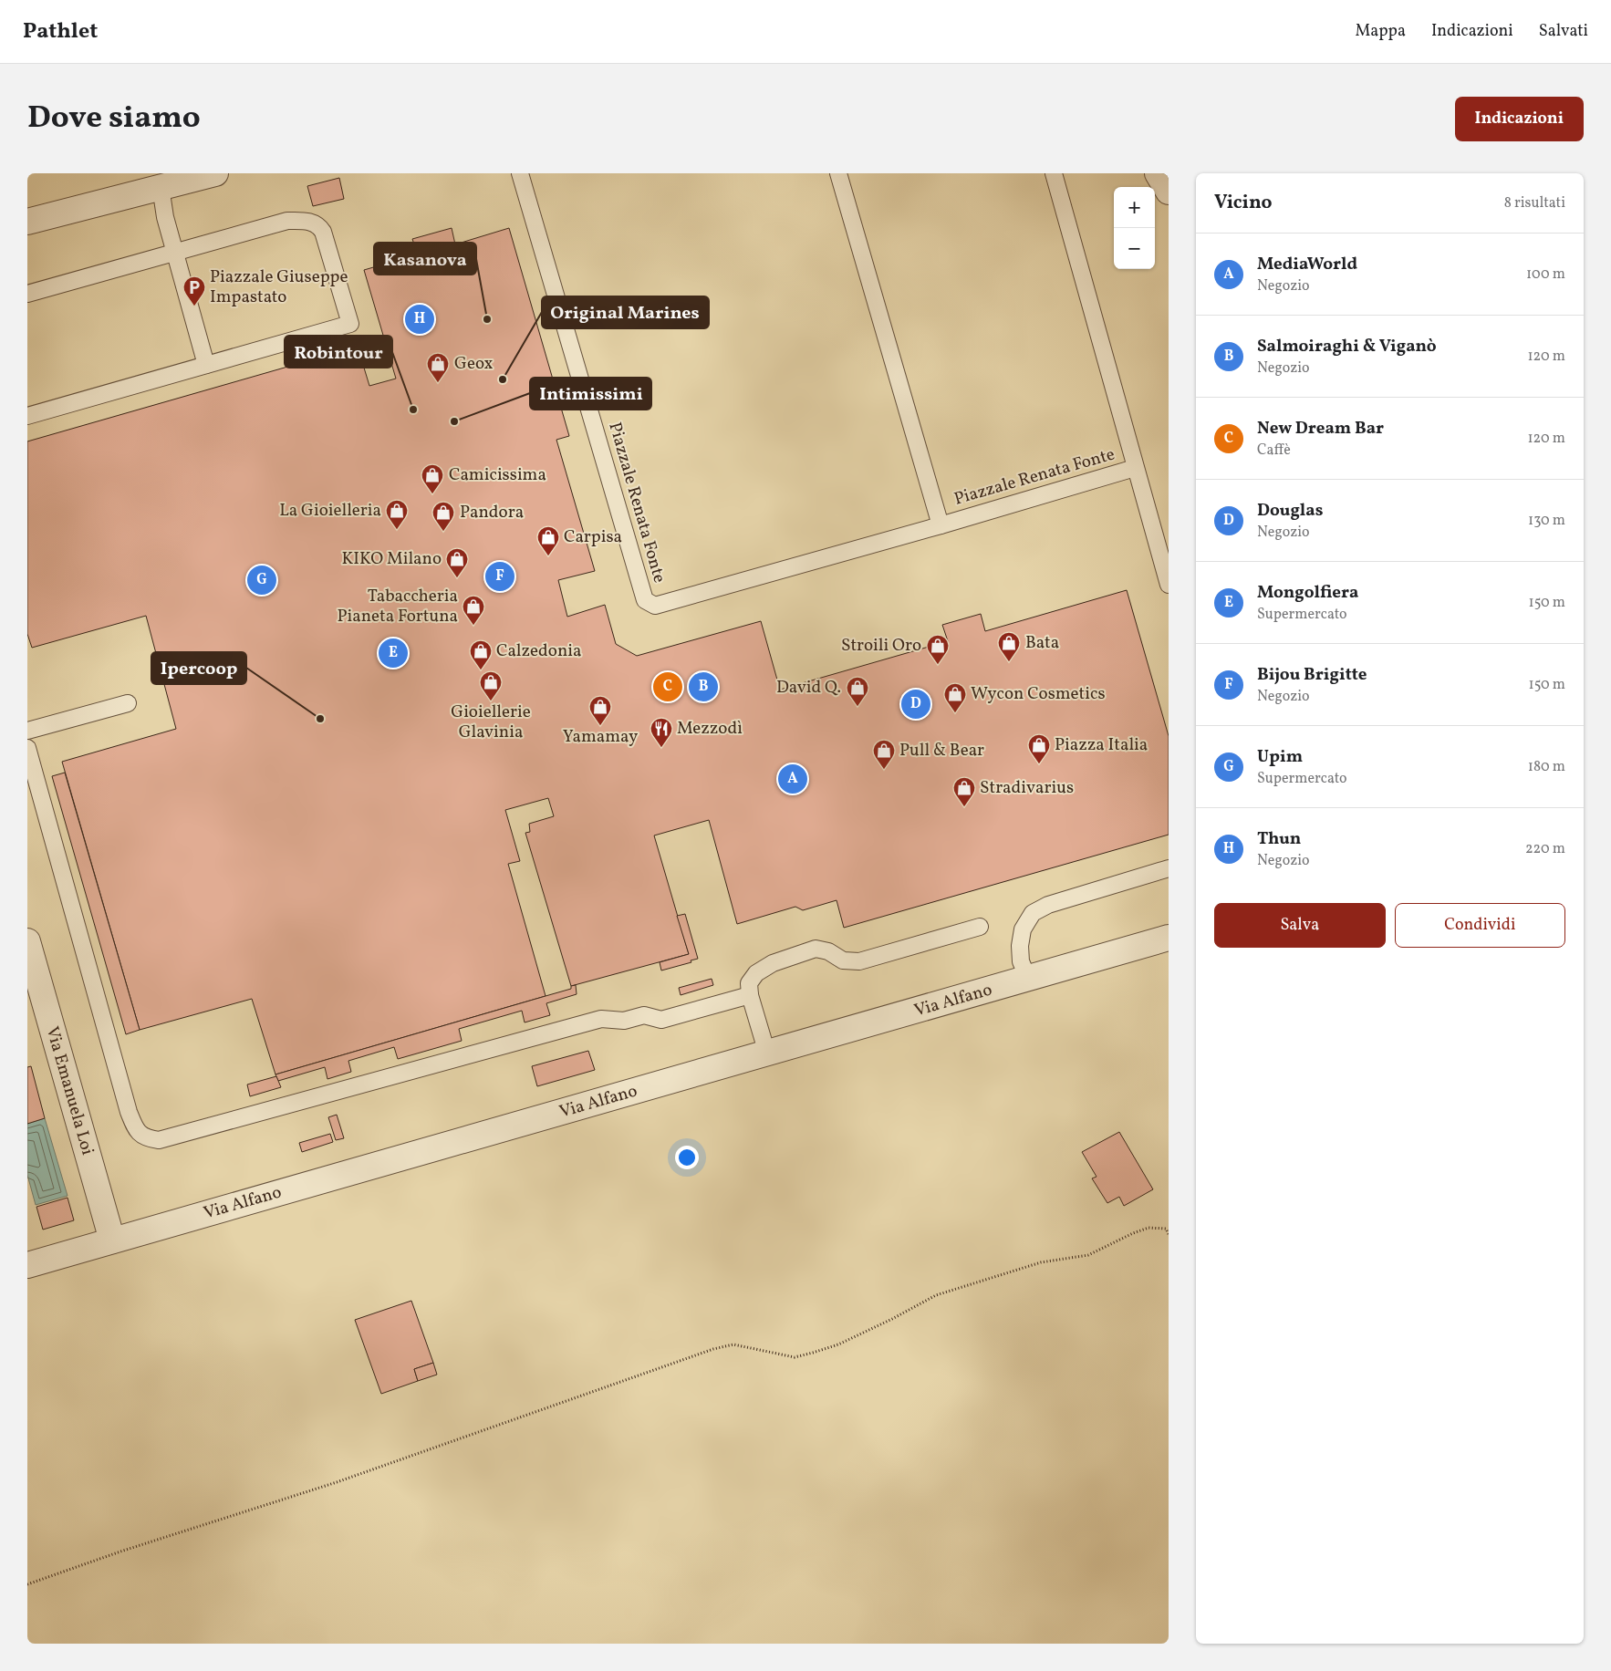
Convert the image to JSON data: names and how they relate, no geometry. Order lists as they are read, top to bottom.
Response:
{
  "streets": {
    "street": ["Via Alfano", "Via Emanuela Loi"],
    "lane": ["Piazzale Renata Fonte"]
  },
  "crossings": [
    ["Via Alfano", "Via Emanuela Loi"]
  ],
  "places": {
    "parking": ["Piazzale Giuseppe Impastato"],
    "other": [
      "Kasanova",
      "Original Marines",
      "Robintour",
      "Intimissimi",
      "Ipercoop"
    ],
    "shop": [
      "Geox",
      "Camicissima",
      "La Gioielleria",
      "Pandora",
      "Carpisa",
      "KIKO Milano",
      "Tabaccheria Pianeta Fortuna",
      "Bata",
      "Stroili Oro",
      "Calzedonia",
      "Gioiellerie Glavinia",
      "David Q.",
      "Wycon Cosmetics",
      "Yamamay",
      "Piazza Italia",
      "Pull & Bear",
      "Stradivarius"
    ],
    "restaurant": ["Mezzodì"]
  },
  "page": {
    "header": "Pathlet",
    "nav": ["Mappa", "Indicazioni", "Salvati"],
    "title": "Dove siamo",
    "buttons": [
      "Indicazioni",
      ["Salva", "Condividi"]
    ],
    "heading": ["Vicino", "8 risultati"],
    "map_buttons": ["+", "−"],
    "list": [
      {
        "mark": "A",
        "name": "MediaWorld",
        "note": "Negozio",
        "value": "100 m"
      },
      {
        "mark": "B",
        "name": "Salmoiraghi & Viganò",
        "note": "Negozio",
        "value": "120 m"
      },
      {
        "mark": "C",
        "name": "New Dream Bar",
        "note": "Caffè",
        "value": "120 m"
      },
      {
        "mark": "D",
        "name": "Douglas",
        "note": "Negozio",
        "value": "130 m"
      },
      {
        "mark": "E",
        "name": "Mongolfiera",
        "note": "Supermercato",
        "value": "150 m"
      },
      {
        "mark": "F",
        "name": "Bijou Brigitte",
        "note": "Negozio",
        "value": "150 m"
      },
      {
        "mark": "G",
        "name": "Upim",
        "note": "Supermercato",
        "value": "180 m"
      },
      {
        "mark": "H",
        "name": "Thun",
        "note": "Negozio",
        "value": "220 m"
      }
    ],
    "pins": [
      "H",
      "F",
      "G",
      "E",
      "B",
      "C",
      "D",
      "A"
    ]
  }
}
